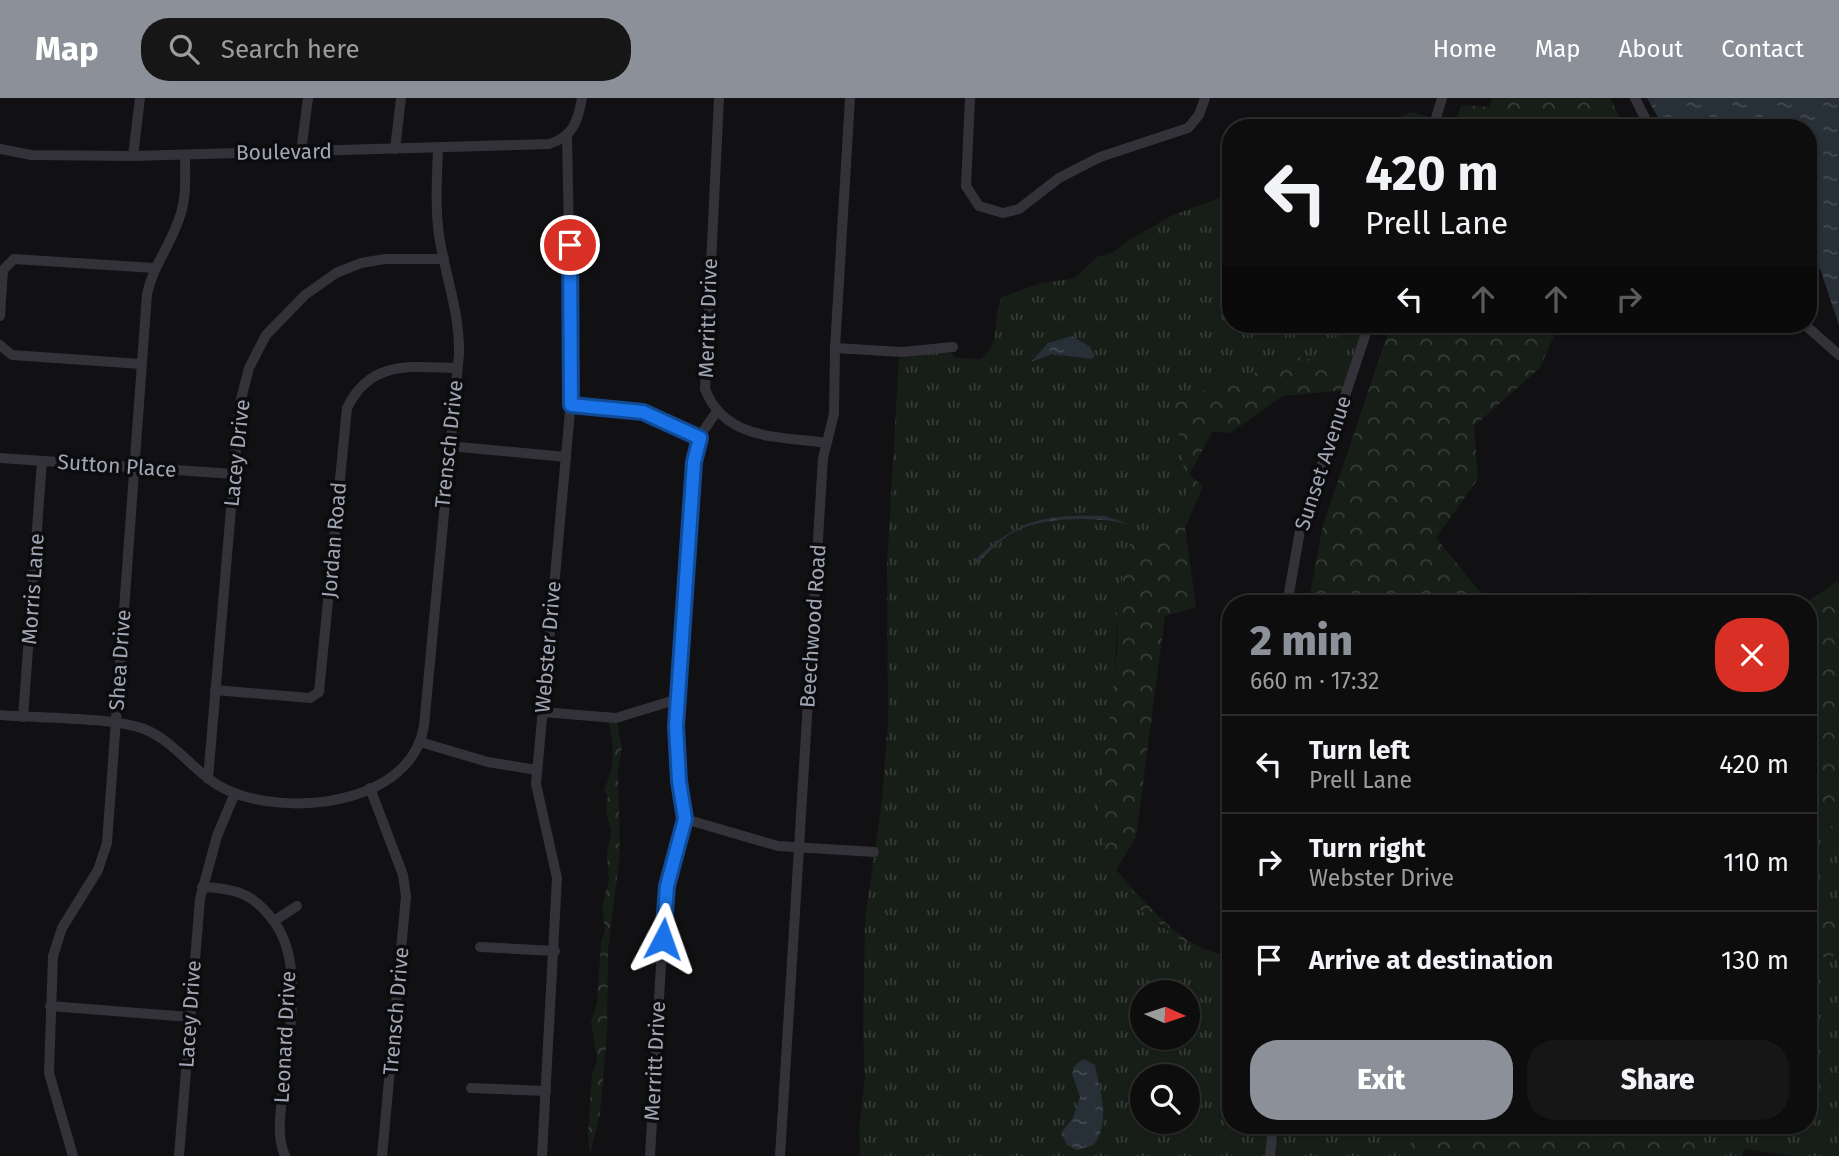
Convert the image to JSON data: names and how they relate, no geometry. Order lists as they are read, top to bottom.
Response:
{
  "streets": {
    "street": [
      "Boulevard",
      "Merritt Drive",
      "Trensch Drive",
      "Lacey Drive",
      "Sunset Avenue",
      "Sutton Place",
      "Jordan Road",
      "Morris Lane",
      "Beechwood Road",
      "Webster Drive",
      "Shea Drive",
      "Leonard Drive"
    ]
  },
  "crossings": [
    ["Boulevard", "Trensch Drive"],
    ["Boulevard", "Webster Drive"],
    ["Boulevard", "Shea Drive"],
    ["Trensch Drive", "Lacey Drive"],
    ["Trensch Drive", "Jordan Road"],
    ["Lacey Drive", "Sutton Place"],
    ["Lacey Drive", "Jordan Road"],
    ["Lacey Drive", "Leonard Drive"],
    ["Sutton Place", "Morris Lane"],
    ["Sutton Place", "Shea Drive"]
  ],
  "north": "right",
  "page": {
    "header": "Map",
    "search": "Search here",
    "nav": [
      "Home",
      "Map",
      "About",
      "Contact"
    ],
    "turn": ["420 m", "Prell Lane"],
    "heading": ["2 min", "660 m · 17:32"],
    "list": [
      {
        "name": "Turn left",
        "note": "Prell Lane",
        "value": "420 m"
      },
      {
        "name": "Turn right",
        "note": "Webster Drive",
        "value": "110 m"
      },
      {
        "name": "Arrive at destination",
        "value": "130 m"
      }
    ],
    "buttons": ["Exit", "Share"]
  }
}
